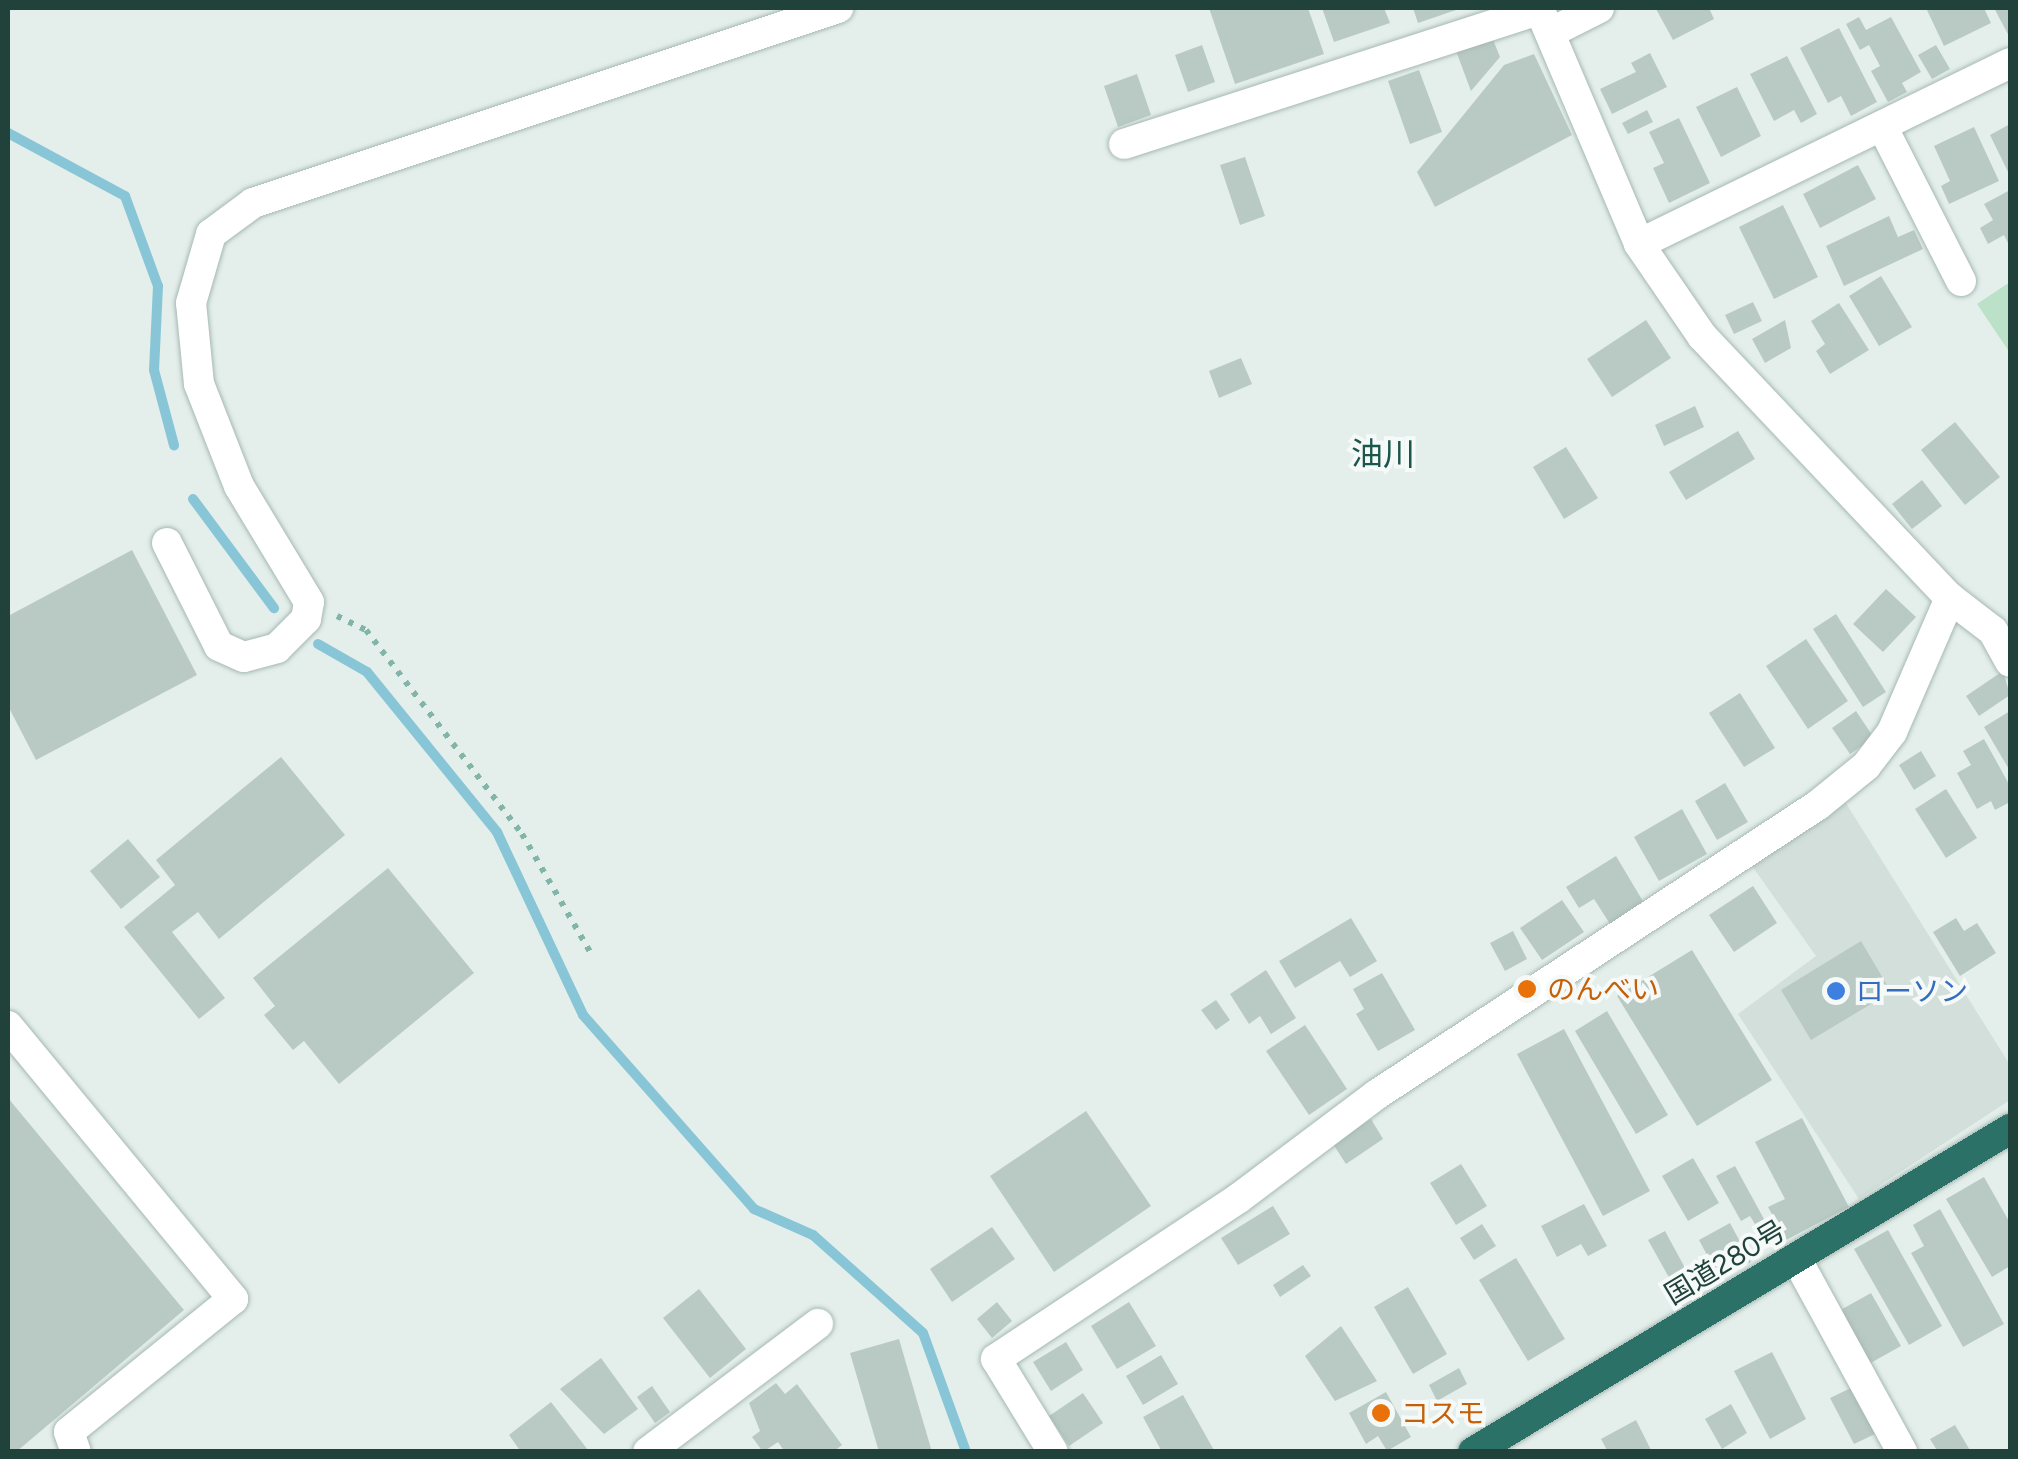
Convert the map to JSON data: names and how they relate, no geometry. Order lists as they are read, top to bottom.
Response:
{
  "streets": {
    "highway": ["国道280号"]
  },
  "districts": ["油川"],
  "places": ["のんべい", "ローソン", "コスモ"]
}
